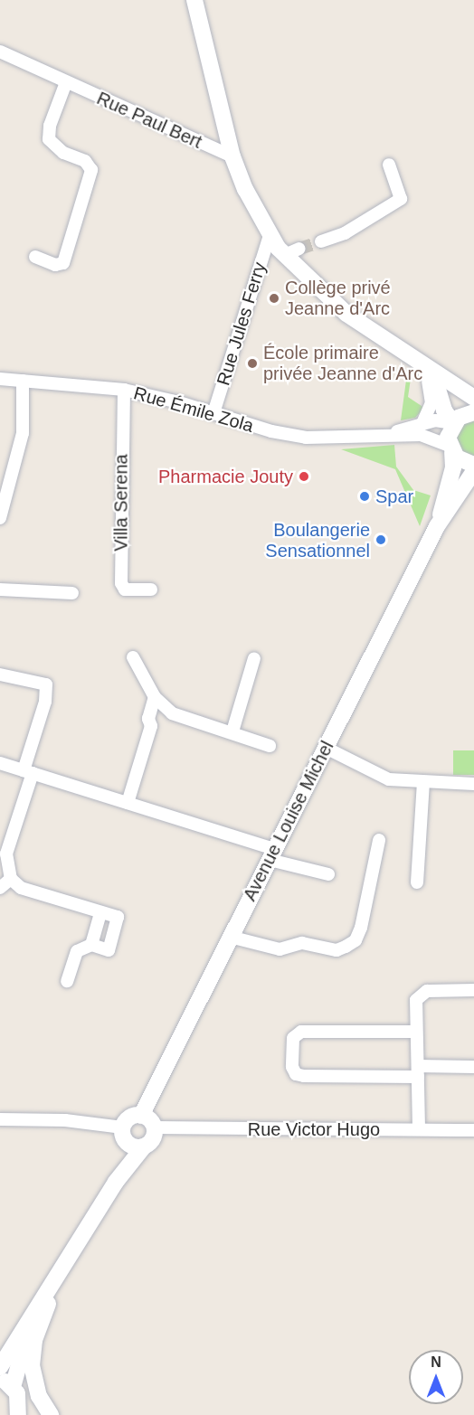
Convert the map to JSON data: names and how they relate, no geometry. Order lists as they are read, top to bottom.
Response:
{
  "streets": {
    "street": [
      "Rue Paul Bert",
      "Rue Jules Ferry",
      "Rue Émile Zola",
      "Villa Serena",
      "Avenue Louise Michel",
      "Rue Victor Hugo"
    ]
  },
  "crossings": [
    ["Rue Jules Ferry", "Rue Émile Zola"],
    ["Rue Émile Zola", "Villa Serena"],
    ["Rue Émile Zola", "Avenue Louise Michel"],
    ["Avenue Louise Michel", "Rue Victor Hugo"]
  ],
  "places": [
    "Collège privé Jeanne d'Arc",
    "École primaire privée Jeanne d'Arc",
    "Pharmacie Jouty",
    "Spar",
    "Boulangerie Sensationnel"
  ],
  "north": "top"
}
